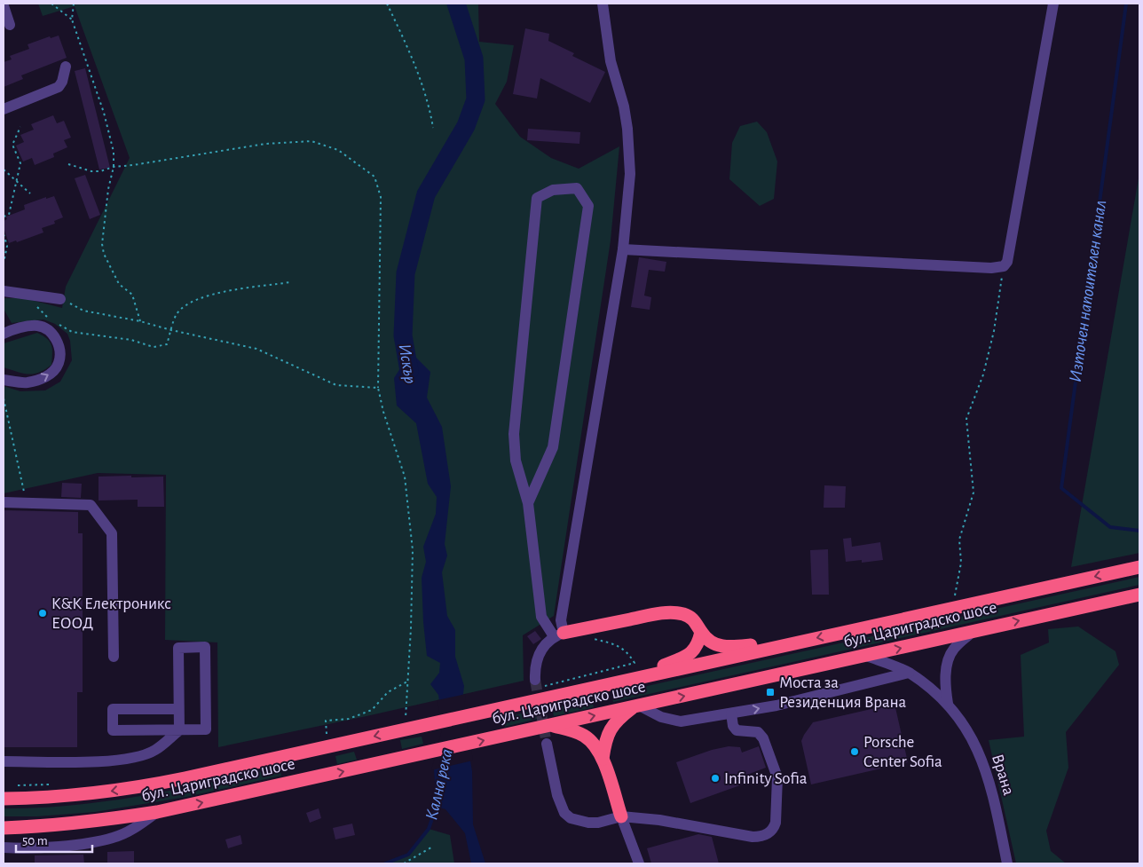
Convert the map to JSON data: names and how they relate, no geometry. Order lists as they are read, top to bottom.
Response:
{
  "streets": {
    "highway": ["бул. Цариградско шосе"],
    "street": ["Врана"]
  },
  "crossings": [
    ["бул. Цариградско шосе", "Врана"]
  ],
  "water": ["Източен напоителен канал", "Искър", "Кална река"],
  "places": {
    "other": ["K&K Електроникс ЕООД", "Porsche Center Sofia", "Infinity Sofia"],
    "transit": ["Моста за Резиденция Врана"]
  },
  "scale_bar": "50 m"
}
